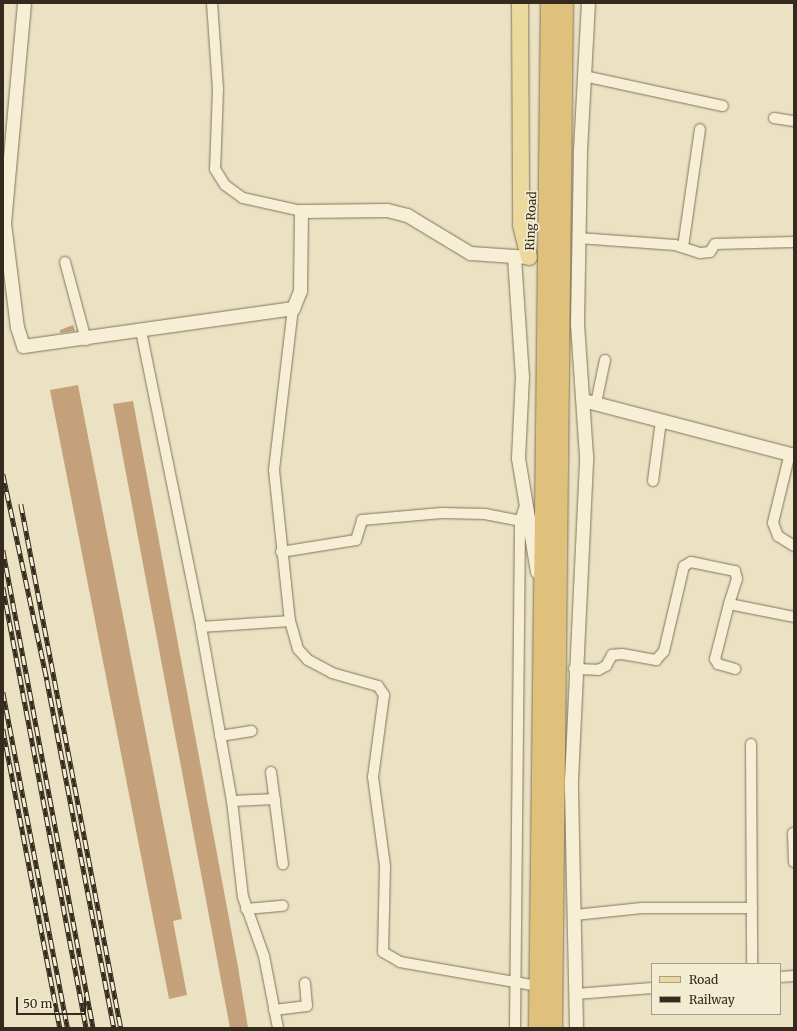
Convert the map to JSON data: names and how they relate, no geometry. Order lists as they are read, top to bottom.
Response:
{
  "streets": {
    "main road": ["Ring Road"]
  },
  "legend": ["Road", "Railway"],
  "scale_bar": "50 m"
}
